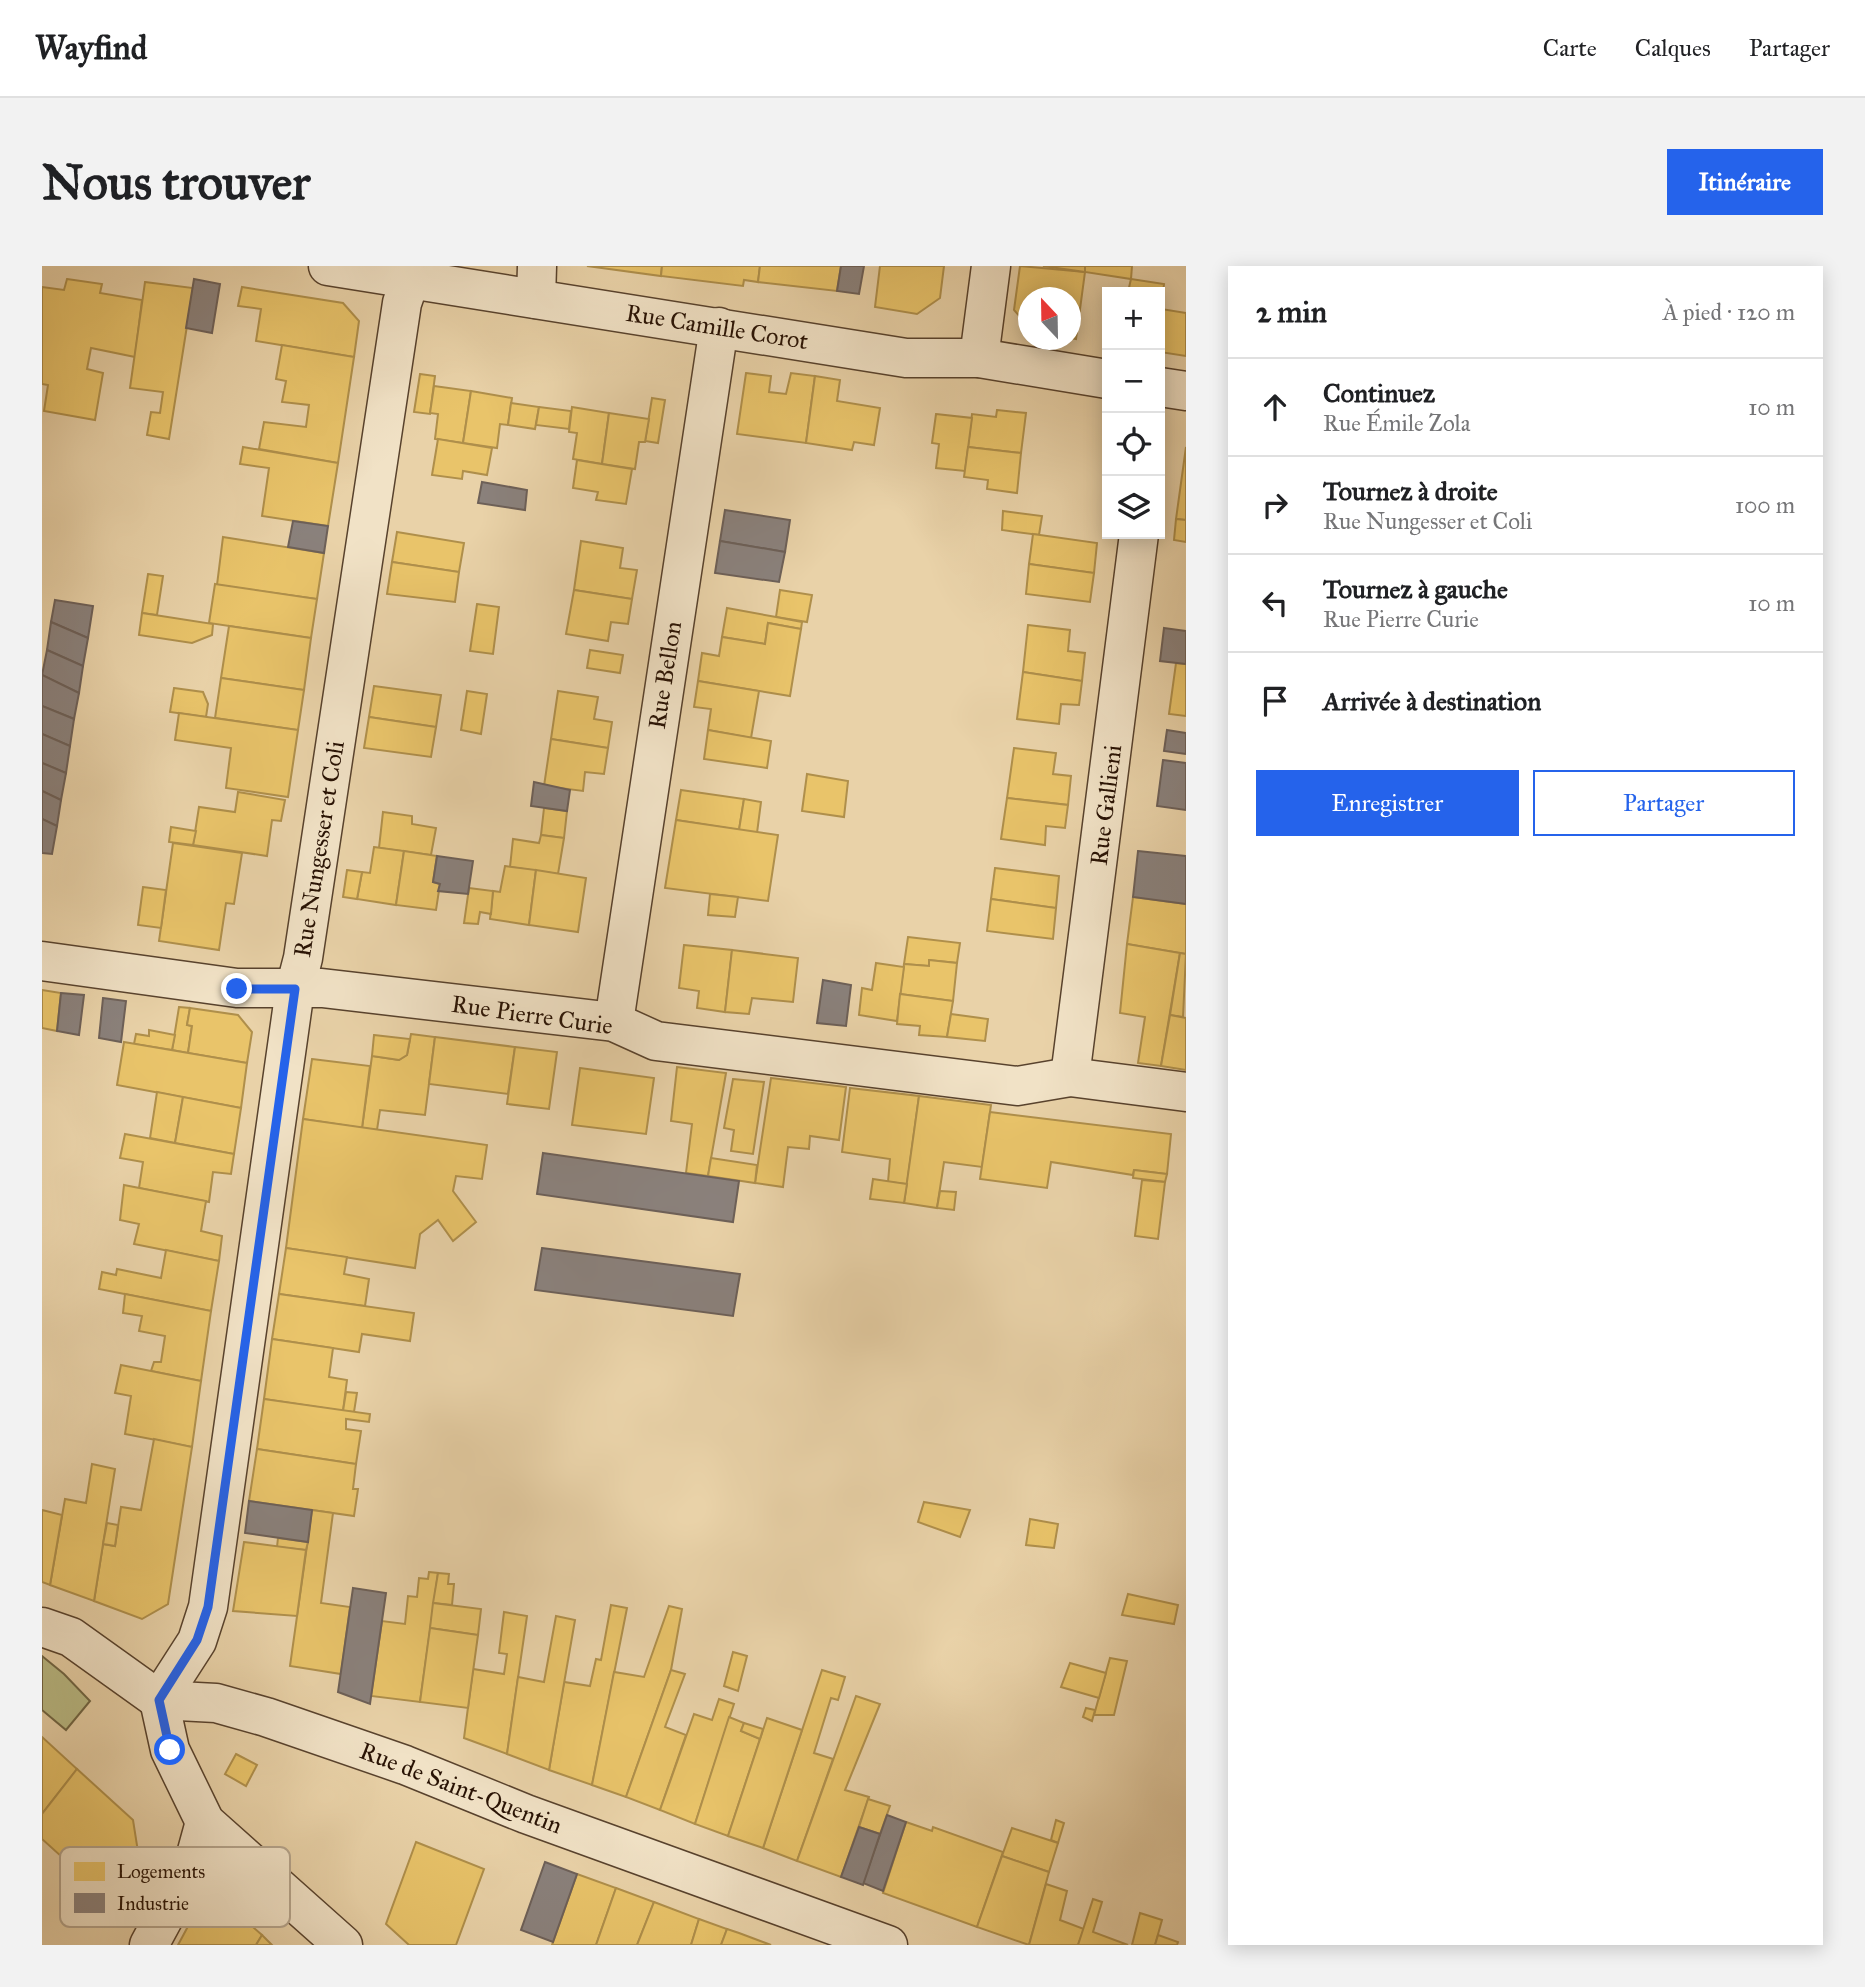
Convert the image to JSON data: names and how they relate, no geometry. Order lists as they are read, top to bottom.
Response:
{
  "streets": {
    "street": [
      "Rue Camille Corot",
      "Rue Bellon",
      "Rue Gallieni",
      "Rue Nungesser et Coli",
      "Rue Pierre Curie",
      "Rue de Saint-Quentin"
    ]
  },
  "crossings": [
    ["Rue Camille Corot", "Rue Bellon"],
    ["Rue Camille Corot", "Rue Nungesser et Coli"],
    ["Rue Bellon", "Rue Pierre Curie"],
    ["Rue Gallieni", "Rue Pierre Curie"],
    ["Rue Nungesser et Coli", "Rue Pierre Curie"],
    ["Rue Nungesser et Coli", "Rue de Saint-Quentin"]
  ],
  "legend": ["Logements", "Industrie"],
  "north": "top",
  "page": {
    "header": "Wayfind",
    "nav": ["Carte", "Calques", "Partager"],
    "buttons": [
      "Itinéraire",
      ["Enregistrer", "Partager"]
    ],
    "title": "Nous trouver",
    "heading": ["2 min", "À pied · 120 m"],
    "map_buttons": ["+", "−"],
    "list": [
      ["Continuez", "Rue Émile Zola", "10 m"],
      ["Tournez à droite", "Rue Nungesser et Coli", "100 m"],
      ["Tournez à gauche", "Rue Pierre Curie", "10 m"],
      "Arrivée à destination"
    ]
  }
}
